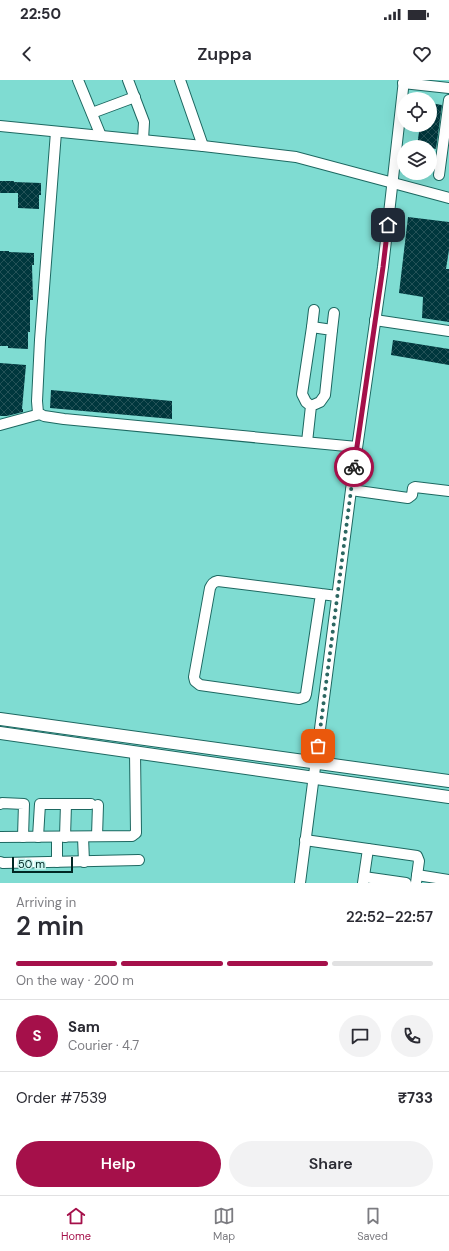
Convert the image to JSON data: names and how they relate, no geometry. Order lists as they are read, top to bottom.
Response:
{
  "scale_bar": "50 m",
  "page": {
    "status": "22:50",
    "header": "Zuppa",
    "scale": "50 m",
    "heading": ["2 min", "Arriving in", "22:52–22:57"],
    "panel": [
      "Sam",
      "Courier · 4.7",
      "Order #7539",
      "₹733"
    ],
    "bar": "On the way · 200 m",
    "round": "S",
    "buttons": ["Help", "Share"],
    "tabs": ["Home", "Map", "Saved"]
  }
}
